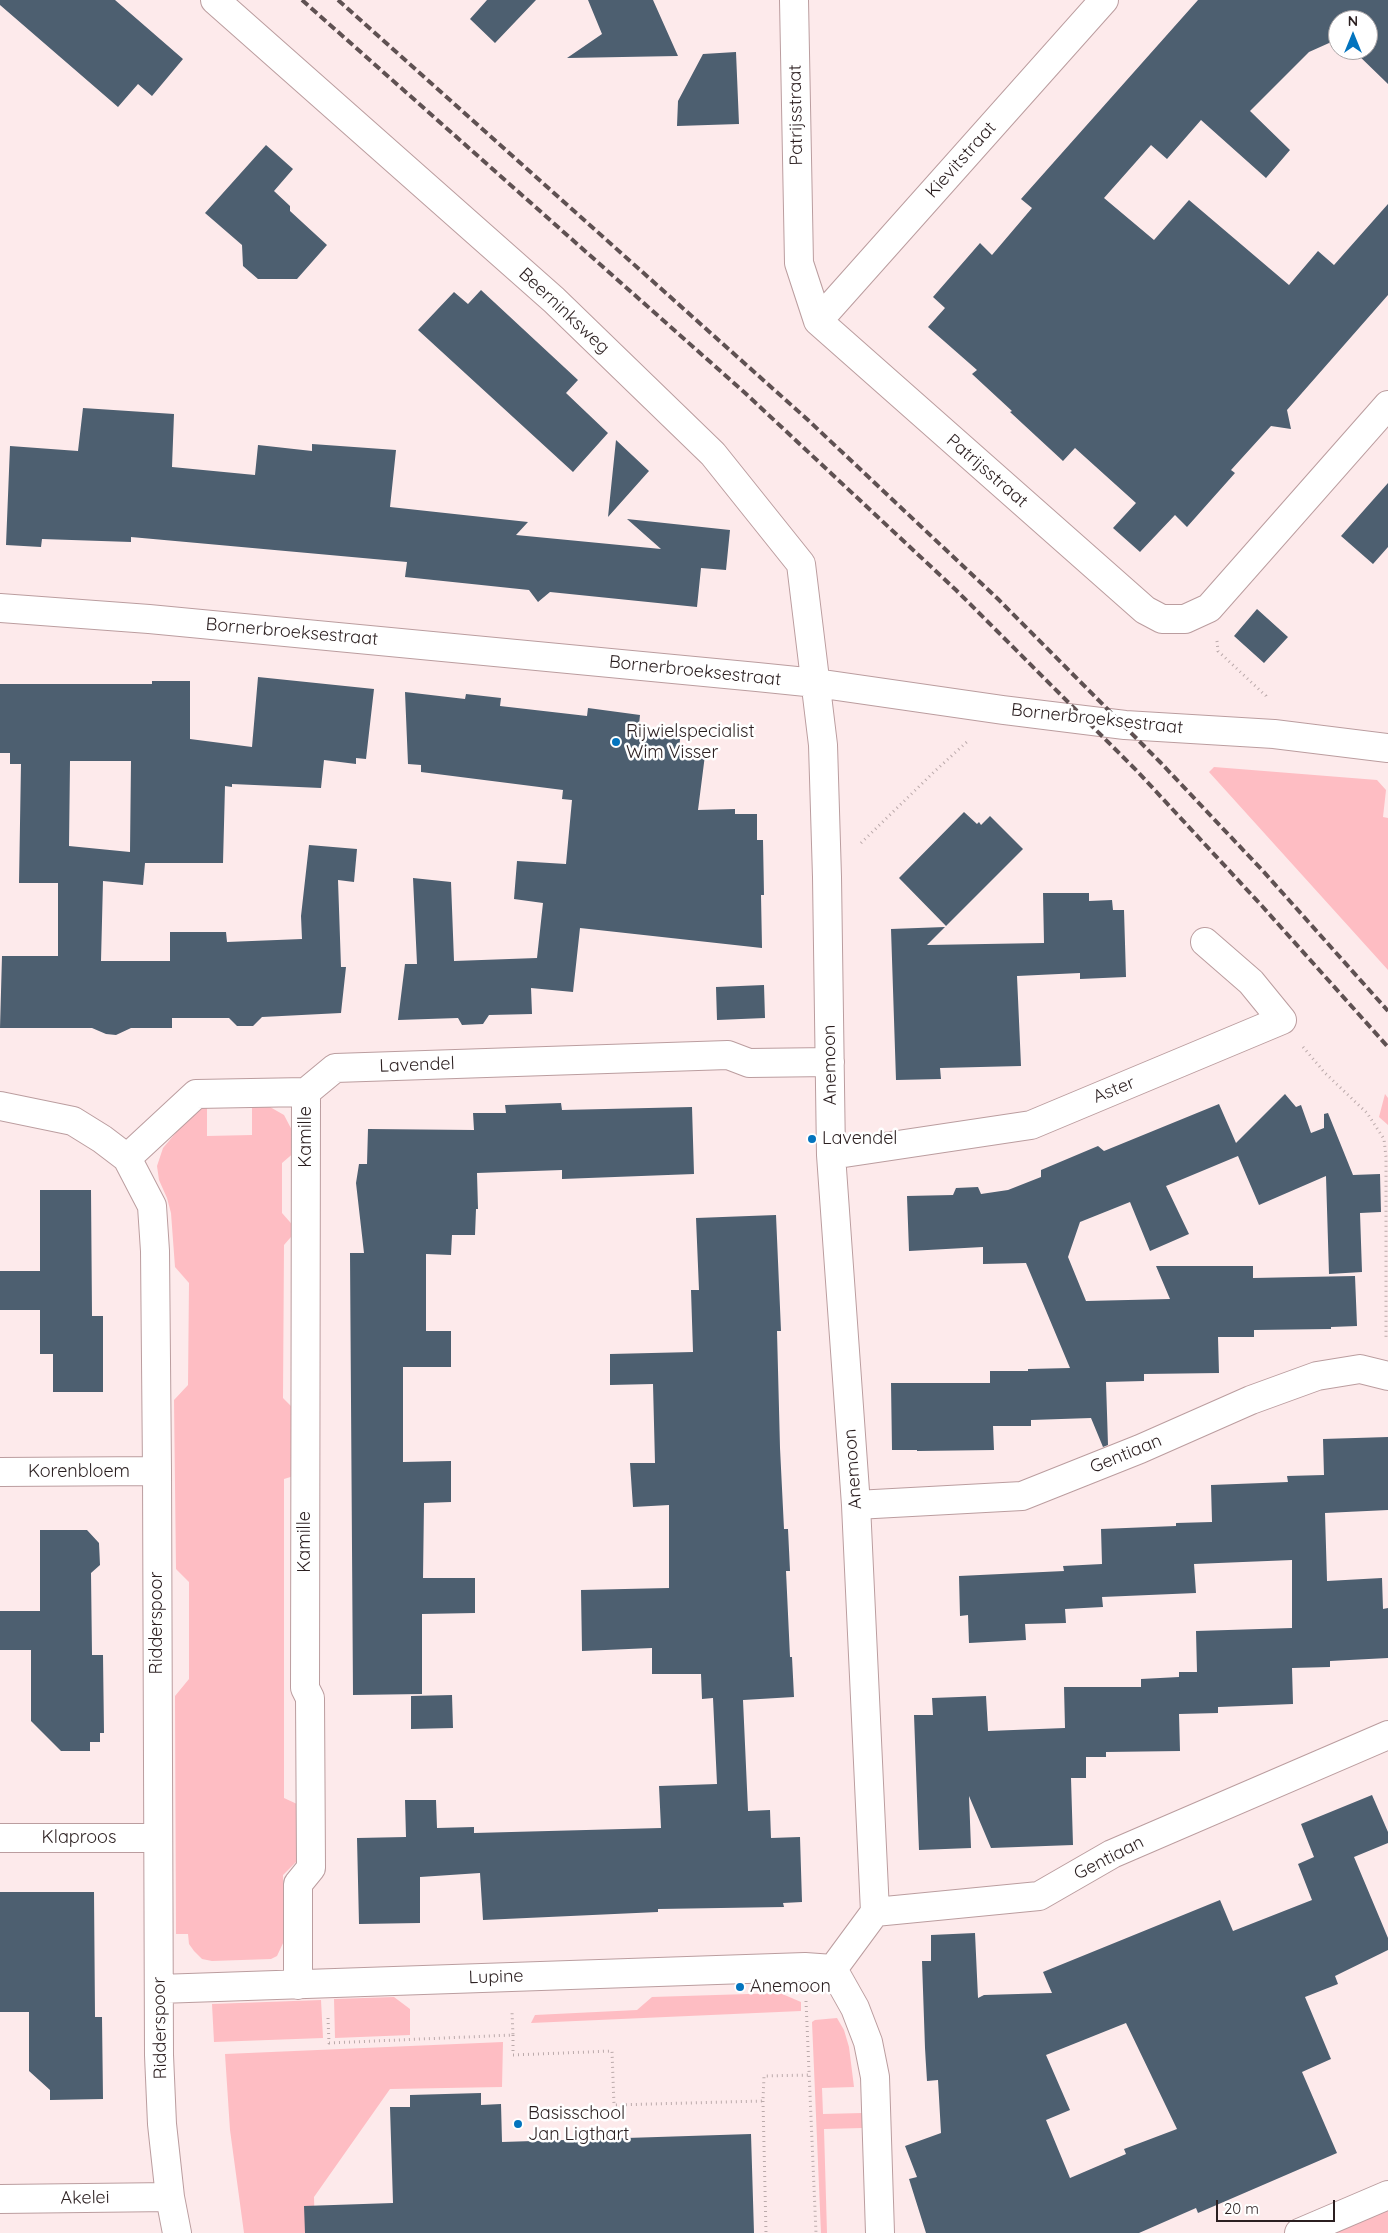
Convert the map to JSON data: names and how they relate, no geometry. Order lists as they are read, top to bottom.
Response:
{
  "streets": {
    "street": [
      "Patrijsstraat",
      "Kievitstraat",
      "Beerninksweg",
      "Bornerbroeksestraat",
      "Lavendel",
      "Anemoon",
      "Aster",
      "Kamille",
      "Gentiaan",
      "Korenbloem",
      "Ridderspoor",
      "Klaproos",
      "Lupine",
      "Akelei"
    ]
  },
  "crossings": [
    ["Patrijsstraat", "Kievitstraat"],
    ["Beerninksweg", "Bornerbroeksestraat"],
    ["Beerninksweg", "Anemoon"],
    ["Bornerbroeksestraat", "Anemoon"],
    ["Lavendel", "Anemoon"],
    ["Lavendel", "Kamille"],
    ["Anemoon", "Aster"],
    ["Anemoon", "Gentiaan"],
    ["Kamille", "Lupine"],
    ["Korenbloem", "Ridderspoor"],
    ["Ridderspoor", "Klaproos"],
    ["Ridderspoor", "Lupine"],
    ["Ridderspoor", "Akelei"]
  ],
  "places": [
    "Rijwielspecialist Wim Visser",
    "Lavendel",
    "Anemoon",
    "Basisschool Jan Ligthart"
  ],
  "scale_bar": "20 m",
  "north": "top"
}
